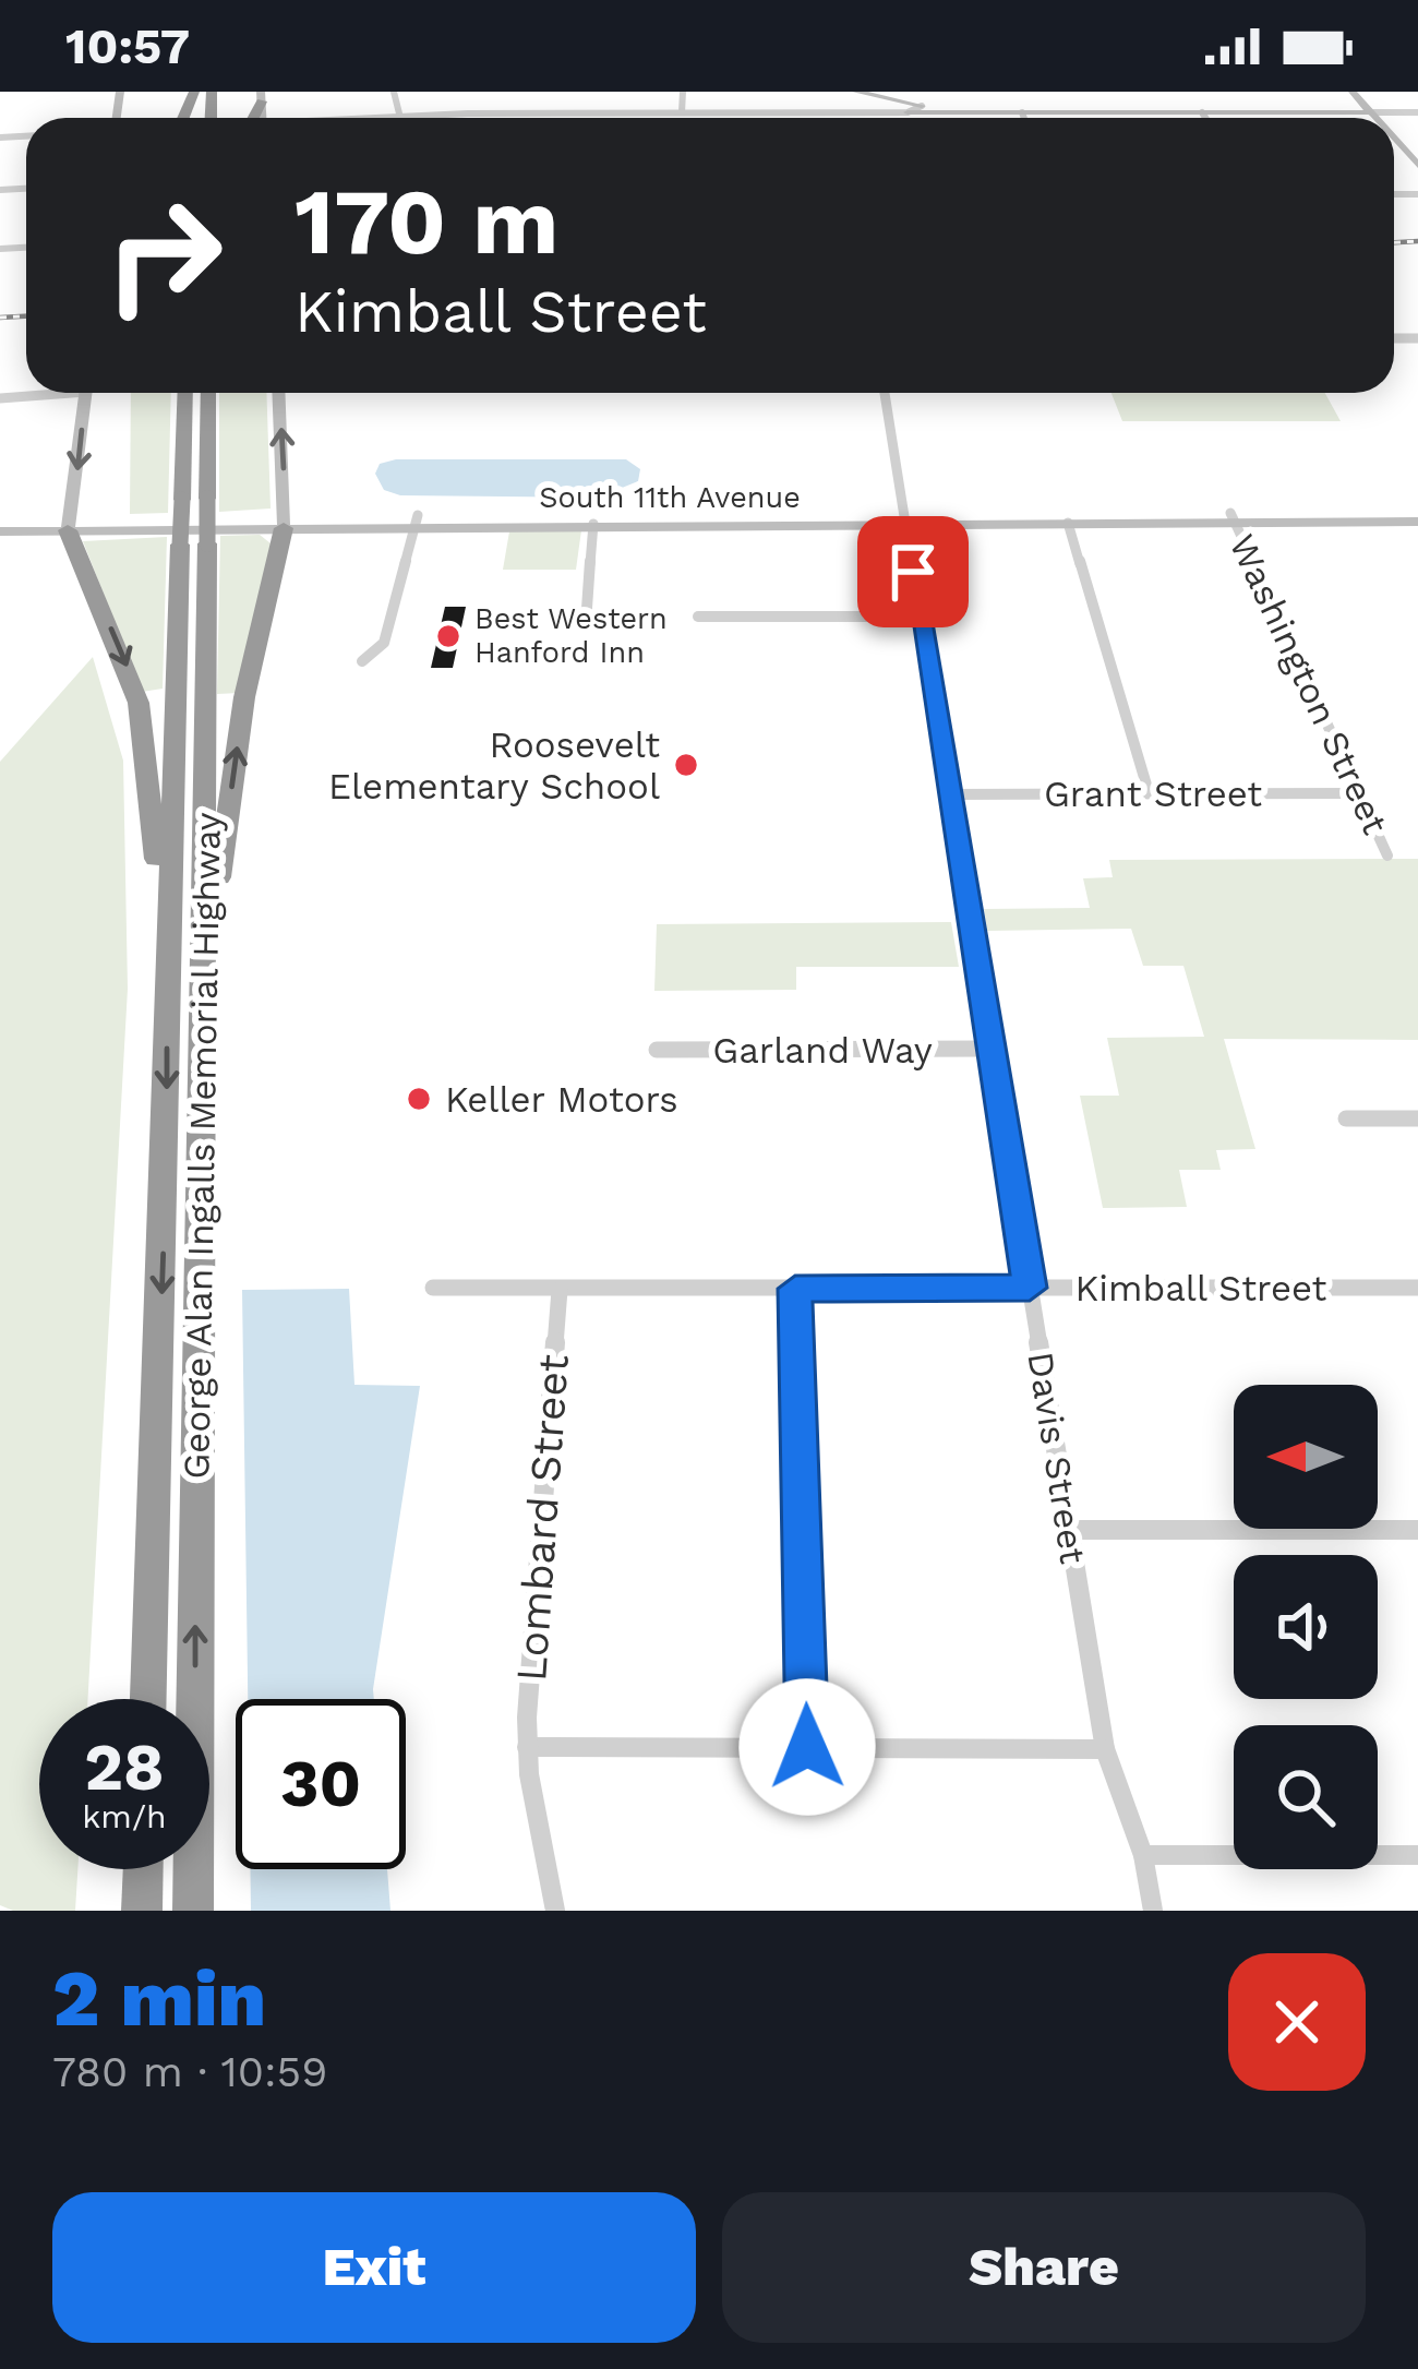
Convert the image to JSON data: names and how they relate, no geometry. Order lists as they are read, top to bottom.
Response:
{
  "streets": {
    "highway": ["George Alan Ingalls Memorial Highway"],
    "main road": ["South 11th Avenue"],
    "street": [
      "Washington Street",
      "Grant Street",
      "Garland Way",
      "Kimball Street",
      "Davis Street",
      "Lombard Street"
    ]
  },
  "crossings": [
    ["South 11th Avenue", "Washington Street"],
    ["South 11th Avenue", "Davis Street"],
    ["Washington Street", "Grant Street"],
    ["Grant Street", "Davis Street"],
    ["Garland Way", "Davis Street"],
    ["Kimball Street", "Davis Street"],
    ["Kimball Street", "Lombard Street"]
  ],
  "places": ["Best Western Hanford Inn", "Roosevelt Elementary School", "Keller Motors"],
  "north": "left",
  "page": {
    "status": "10:57",
    "turn": ["170 m", "Kimball Street"],
    "speed": "28 km/h",
    "limit": "30",
    "heading": ["2 min", "780 m · 10:59"],
    "buttons": ["Exit", "Share"]
  }
}
